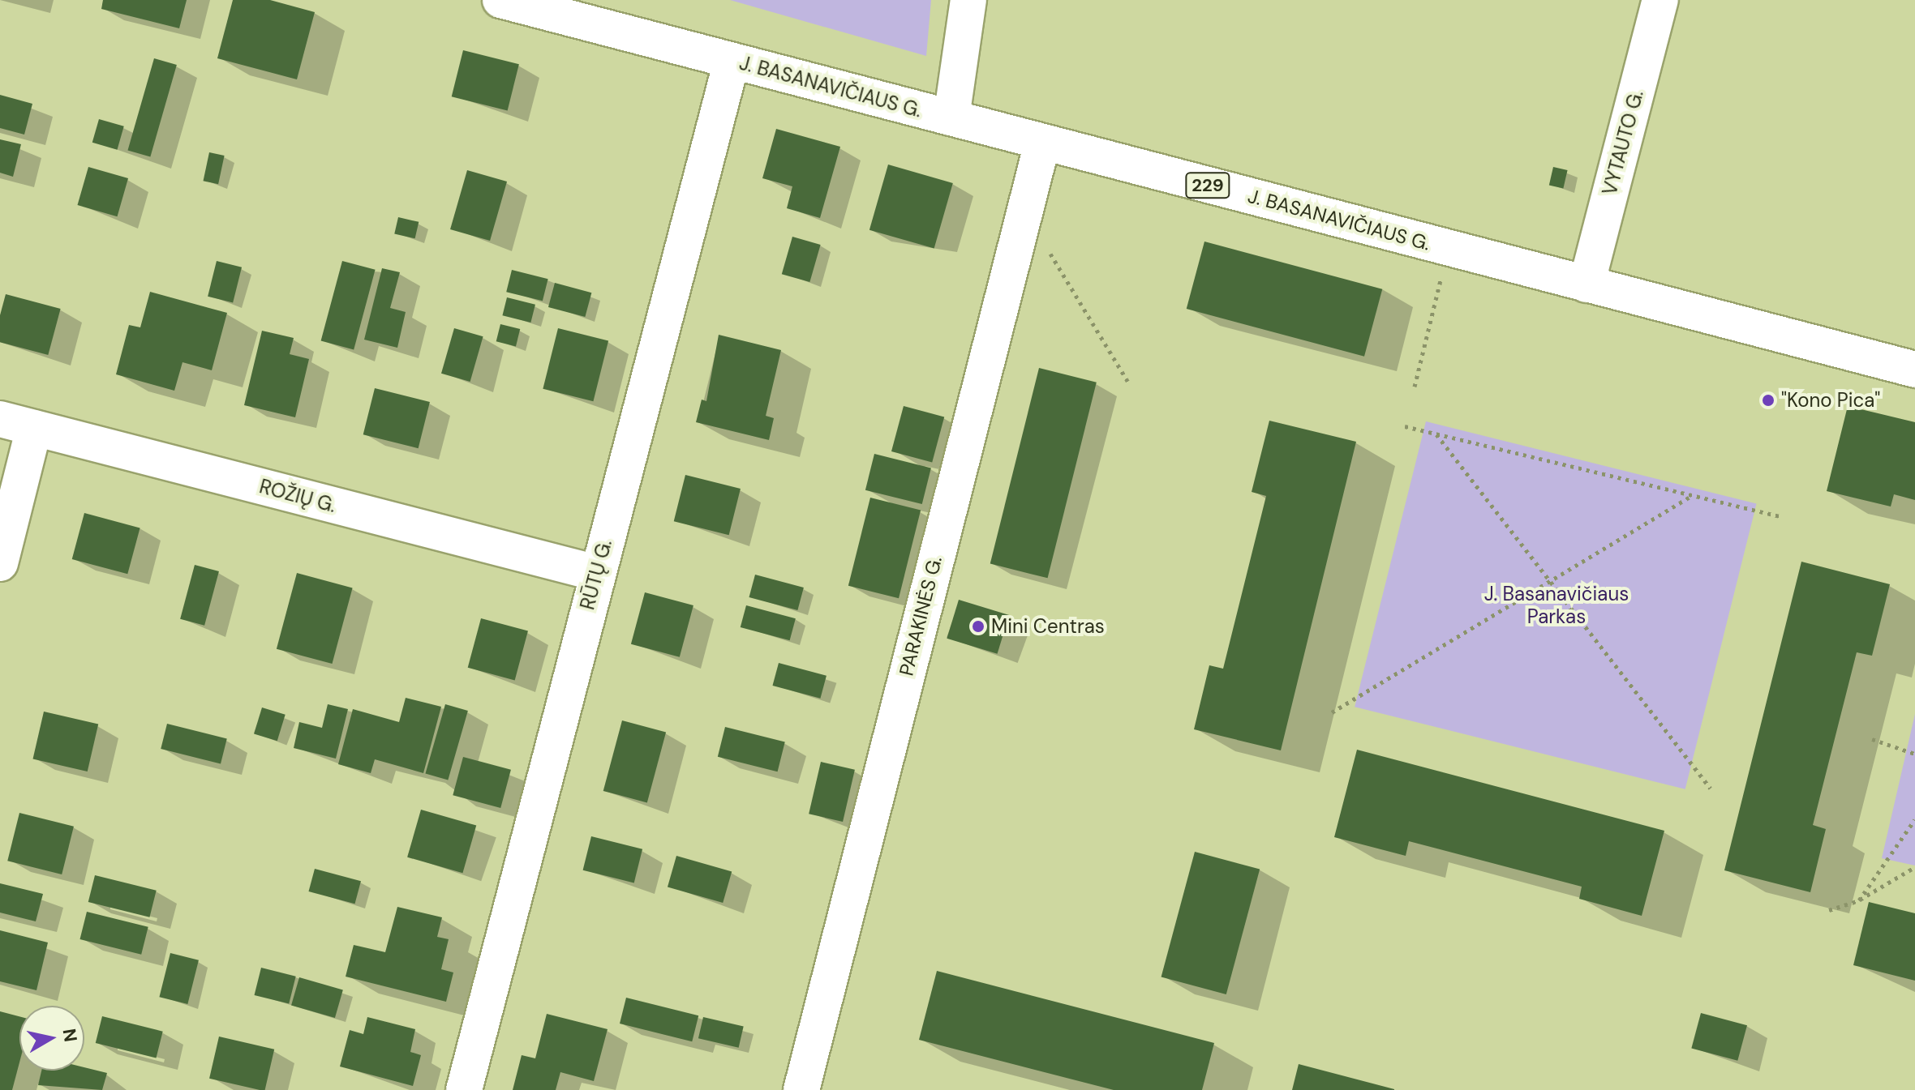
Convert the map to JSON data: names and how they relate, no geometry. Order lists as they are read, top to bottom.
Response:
{
  "streets": {
    "street": [
      "J. BASANAVIČIAUS G.",
      "VYTAUTO G.",
      "229",
      "ROŽIŲ G.",
      "RŪTŲ G.",
      "PARAKINĖS G."
    ]
  },
  "crossings": [
    ["J. BASANAVIČIAUS G.", "VYTAUTO G."],
    ["J. BASANAVIČIAUS G.", "RŪTŲ G."],
    ["J. BASANAVIČIAUS G.", "PARAKINĖS G."],
    ["ROŽIŲ G.", "RŪTŲ G."]
  ],
  "parks": ["J. Basanavičiaus Parkas"],
  "places": ["\"Kono Pica\"", "Mini Centras"],
  "north": "right"
}
